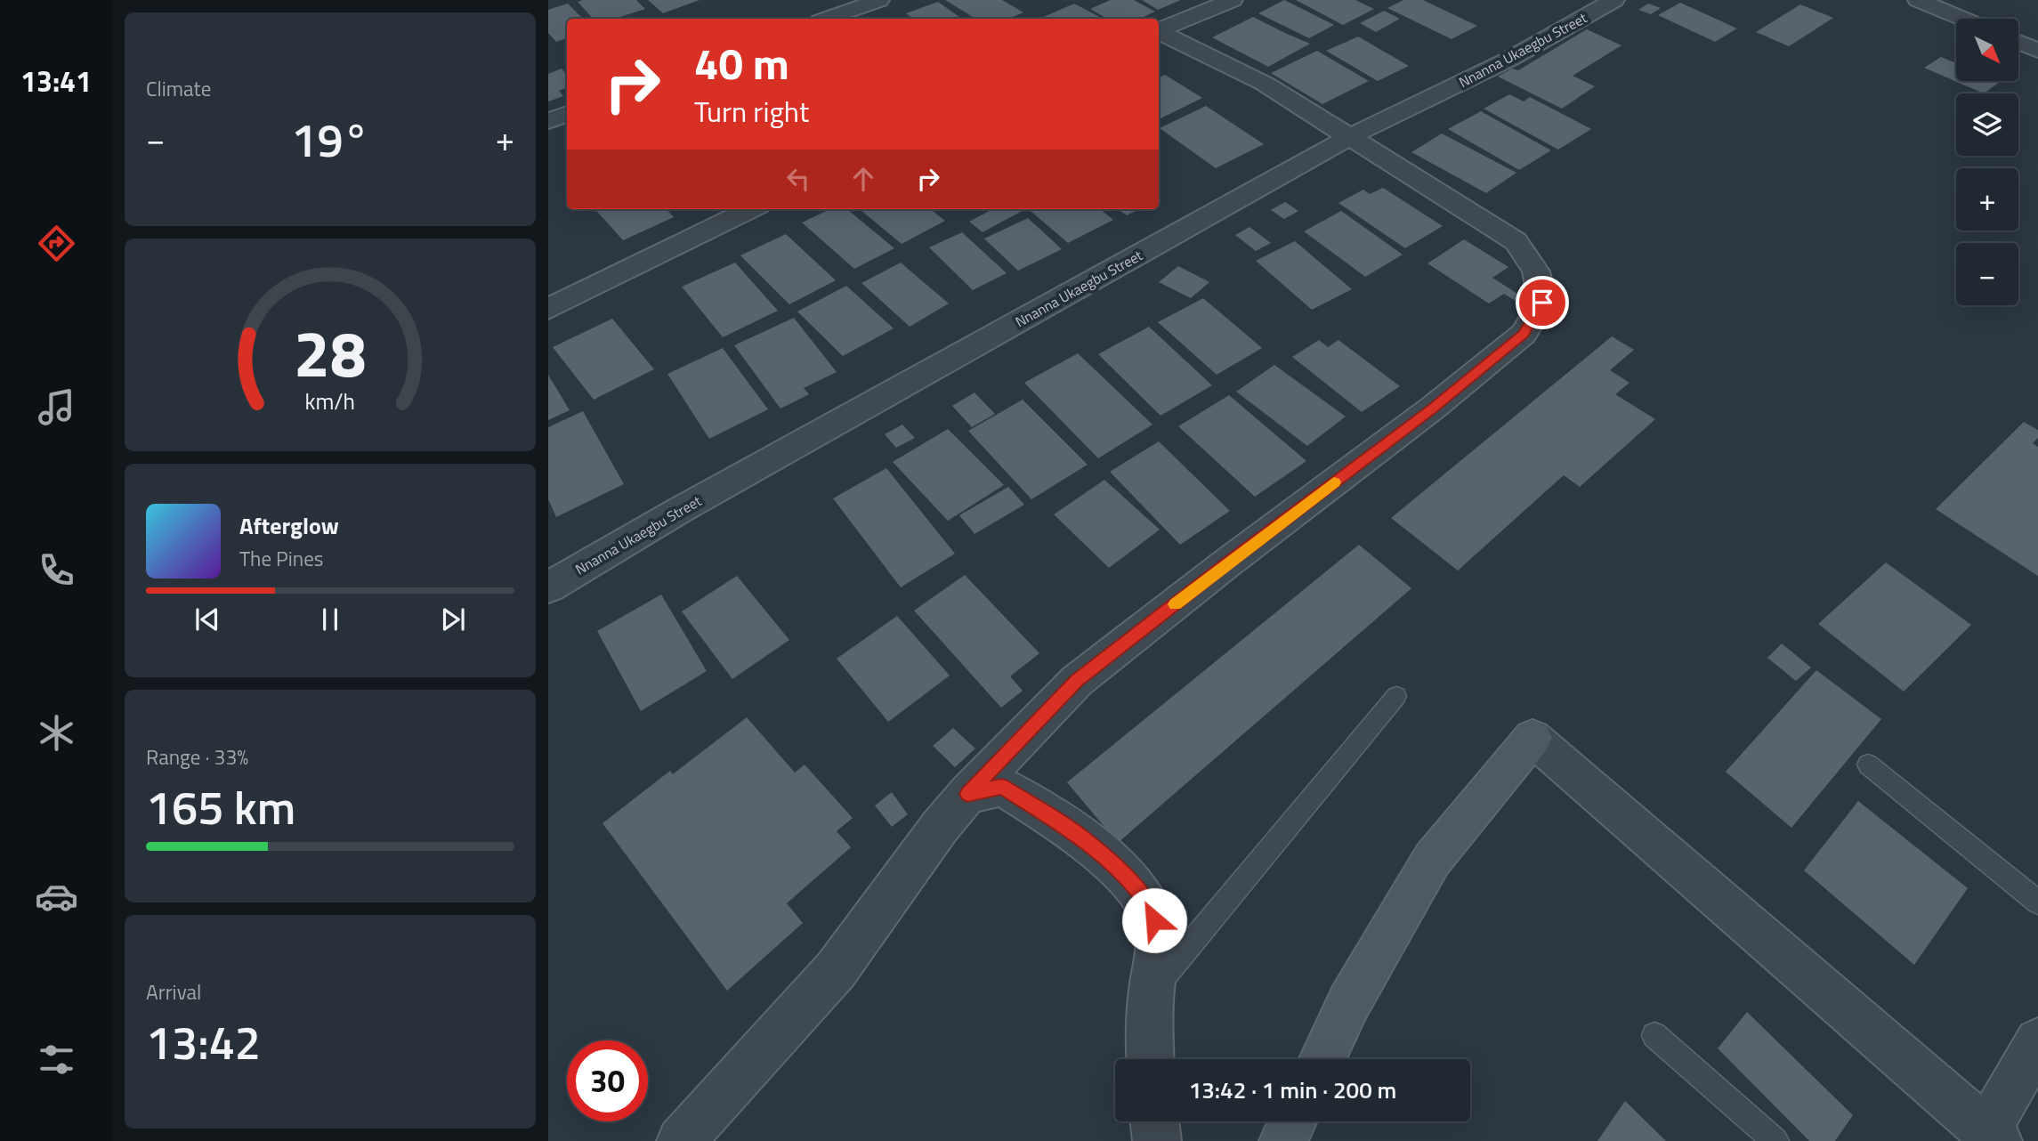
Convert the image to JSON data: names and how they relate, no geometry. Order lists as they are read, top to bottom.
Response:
{
  "streets": {
    "street": ["Nnanna Ukaegbu Street"]
  },
  "north": "bottom right",
  "page": {
    "tabs": "13:41",
    "tile": [
      "Climate",
      ["Range · 33%", "165 km"],
      ["Arrival", "13:42"]
    ],
    "map_buttons": ["+", "−"],
    "turn": ["40 m", "Turn right"],
    "heat": ["−", "19°", "+"],
    "song": ["Afterglow", "The Pines"],
    "limit": "30",
    "trip": "13:42 · 1 min · 200 m",
    "gauge": ["28", "km/h"]
  }
}
